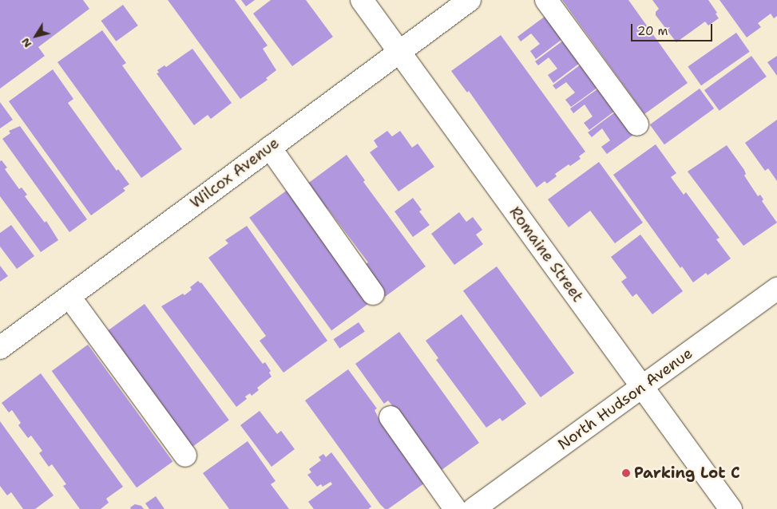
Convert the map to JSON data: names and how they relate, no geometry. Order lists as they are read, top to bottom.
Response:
{
  "streets": {
    "street": ["Wilcox Avenue", "Romaine Street", "North Hudson Avenue"]
  },
  "crossings": [
    ["Wilcox Avenue", "Romaine Street"],
    ["Romaine Street", "North Hudson Avenue"]
  ],
  "places": ["Parking Lot C"],
  "scale_bar": "20 m",
  "north": "bottom left"
}
